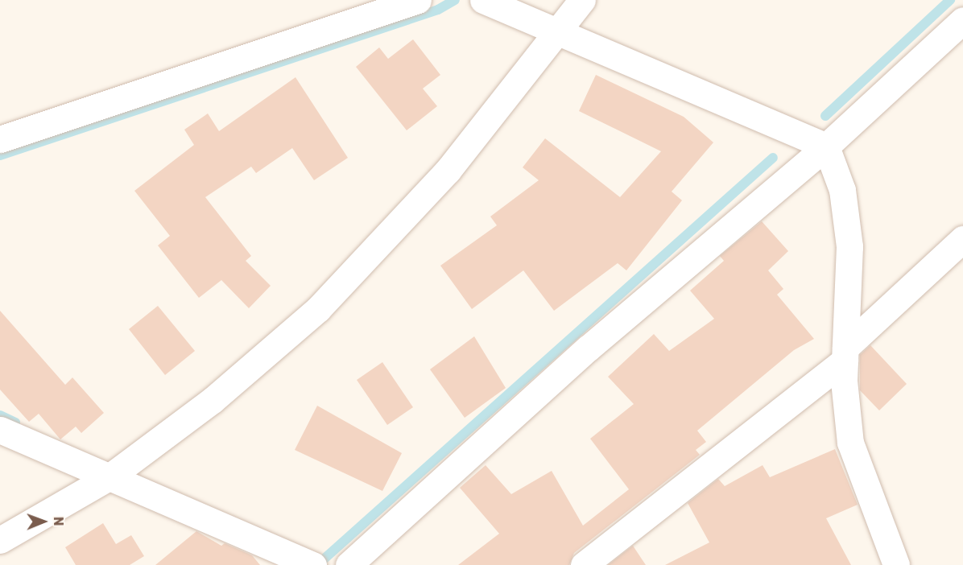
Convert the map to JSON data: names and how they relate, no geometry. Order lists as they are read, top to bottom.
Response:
{
  "north": "right"
}
